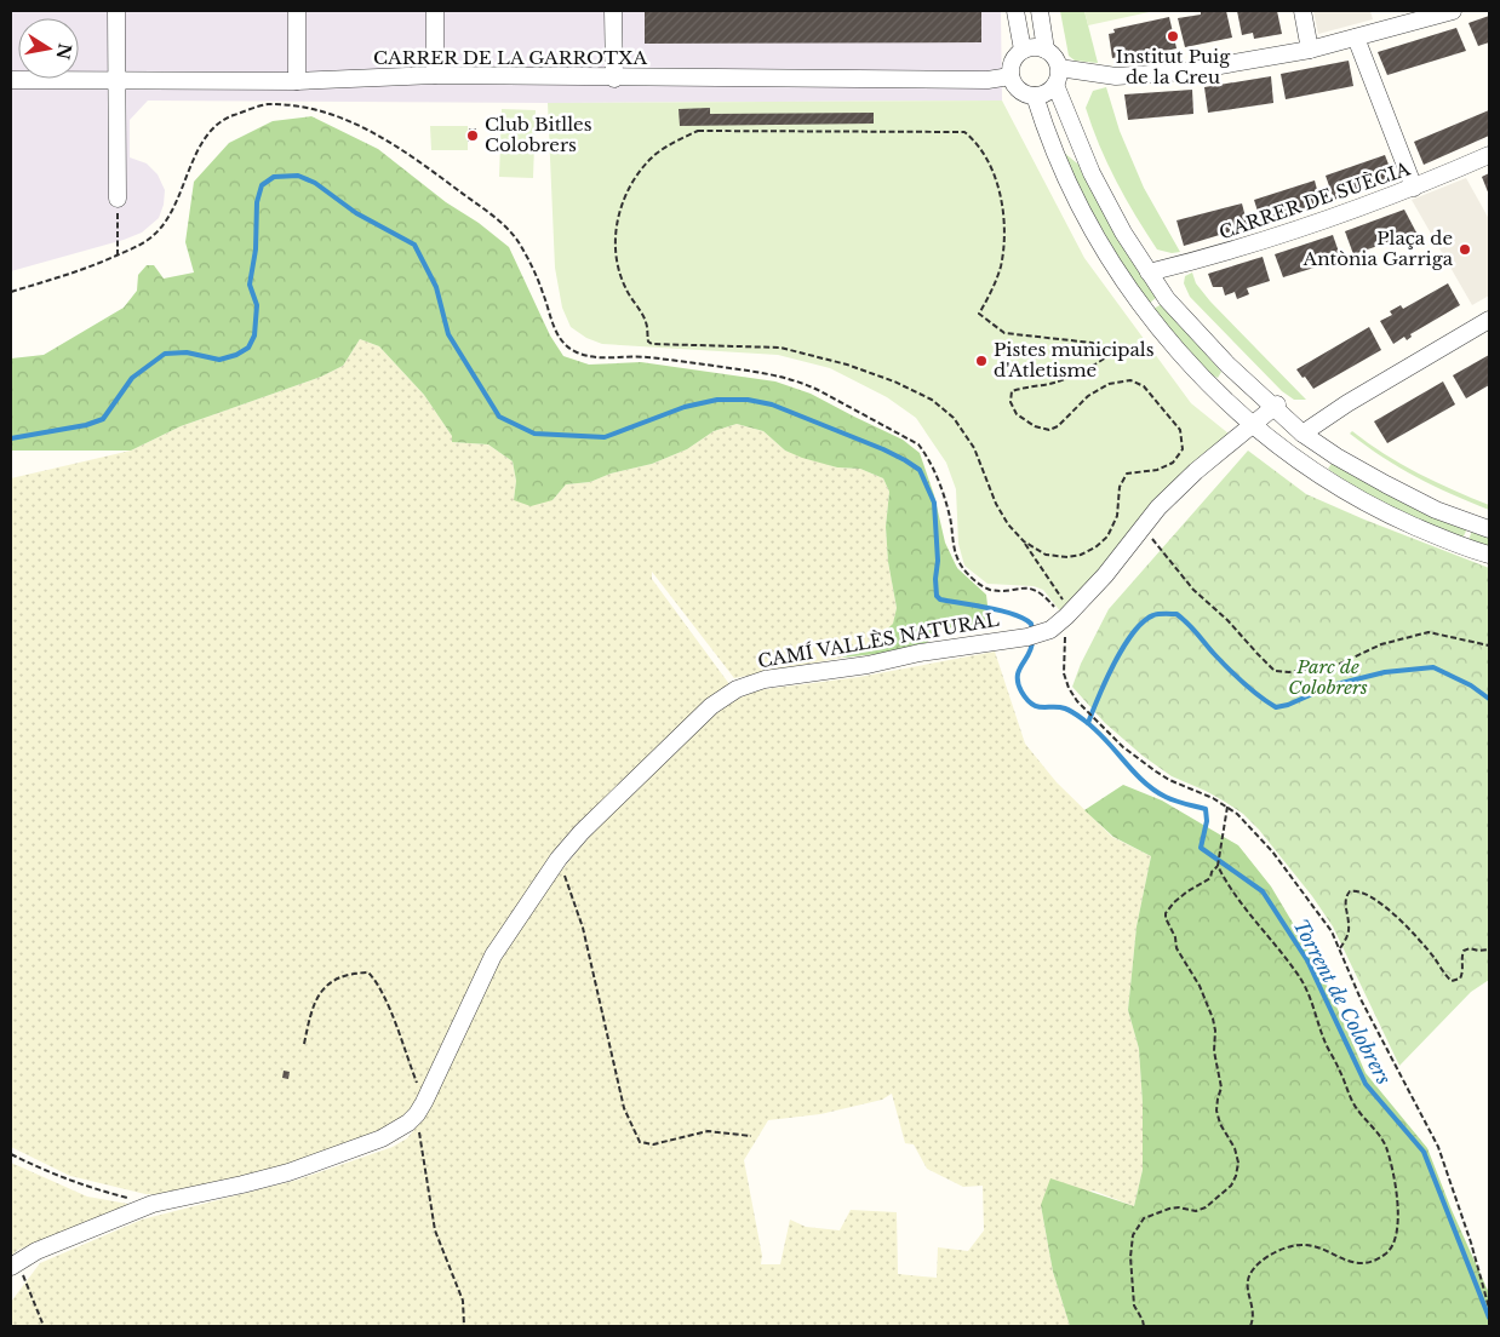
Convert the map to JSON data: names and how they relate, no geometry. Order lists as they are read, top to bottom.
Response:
{
  "streets": {
    "street": ["CARRER DE LA GARROTXA", "CARRER DE SUÈCIA", "CAMÍ VALLÈS NATURAL"]
  },
  "water": ["Torrent de Colobrers"],
  "parks": ["Parc de Colobrers"],
  "places": [
    "Institut Puig de la Creu",
    "Club Bitlles Colobrers",
    "Plaça de Antònia Garriga",
    "Pistes municipals d'Atletisme"
  ],
  "north": "right"
}
